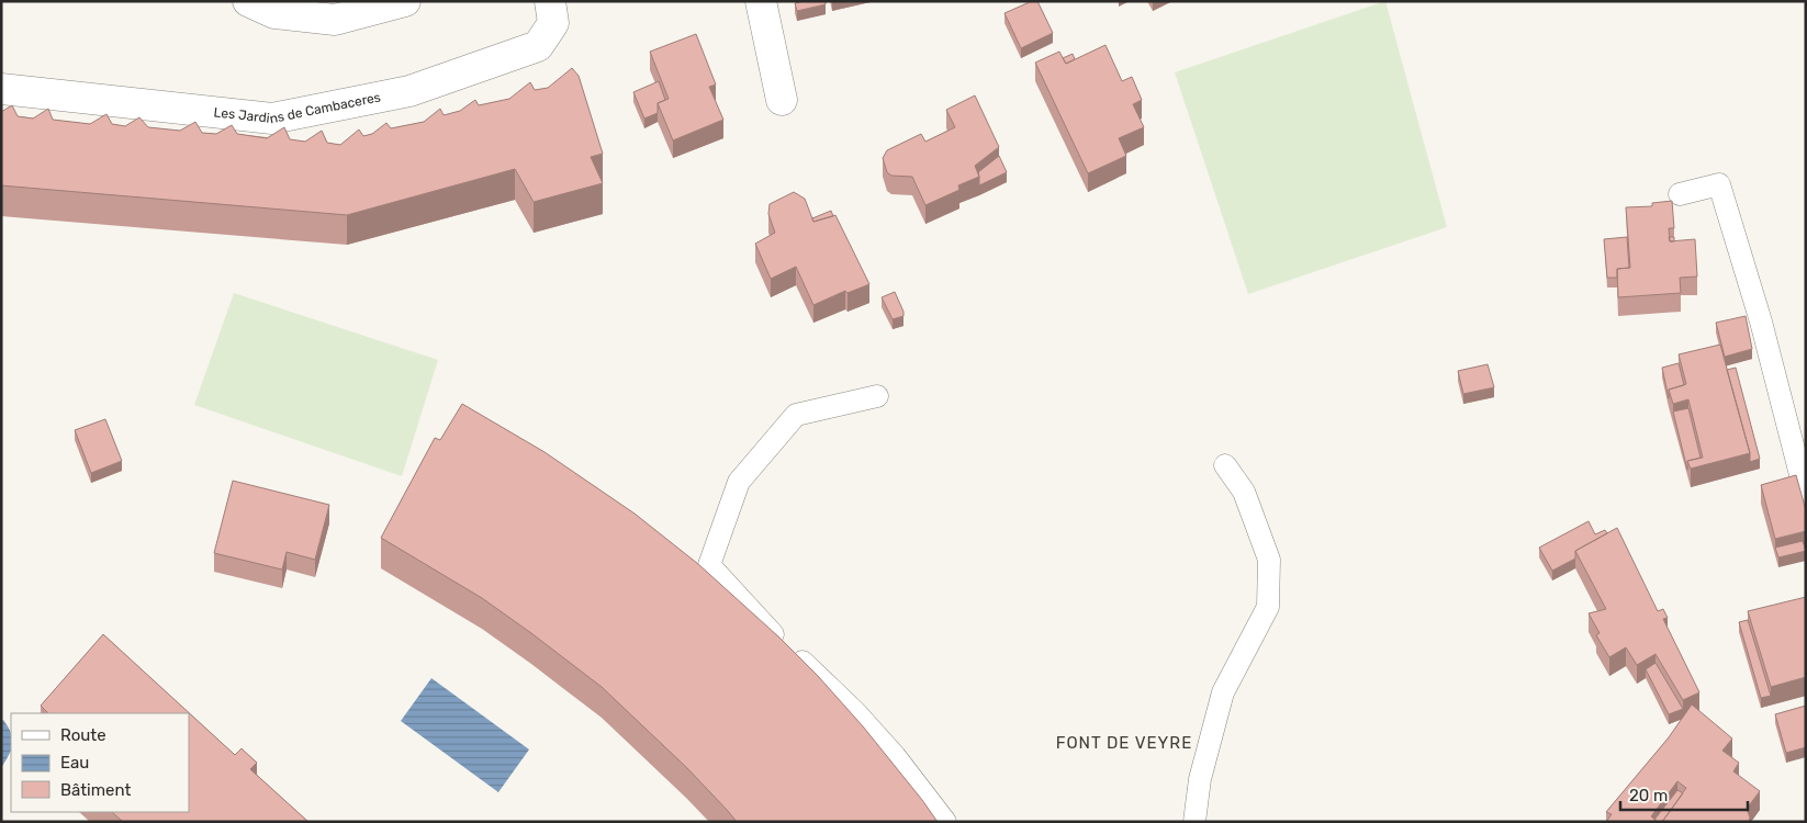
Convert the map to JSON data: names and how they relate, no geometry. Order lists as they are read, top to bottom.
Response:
{
  "streets": {
    "street": ["Les Jardins de Cambaceres"]
  },
  "districts": ["FONT DE VEYRE"],
  "legend": ["Route", "Eau", "Bâtiment"],
  "scale_bar": "20 m"
}
